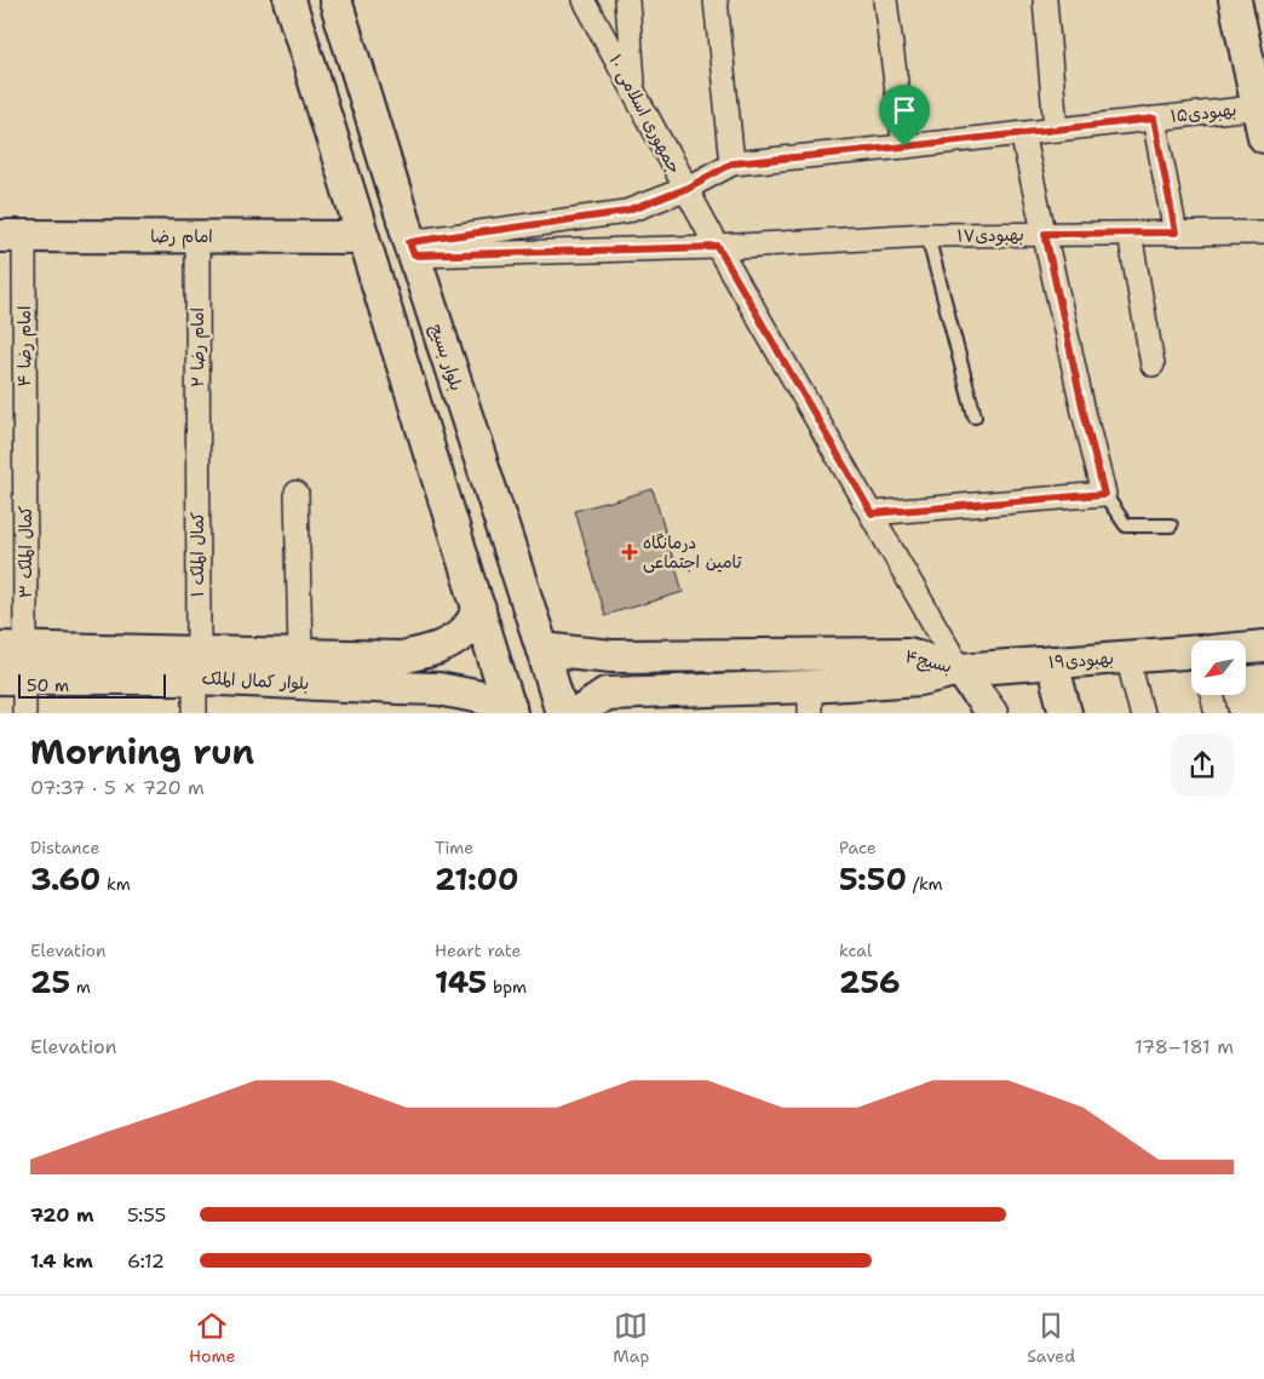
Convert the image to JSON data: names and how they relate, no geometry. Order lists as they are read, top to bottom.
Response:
{
  "streets": {
    "street": [
      "بهبودی۱۵",
      "جمهوری اسلامی ۱۰",
      "بهبودی۱۷",
      "امام رضا",
      "امام رضا ۴",
      "امام رضا ۲",
      "بلوار بسیج",
      "کمال الملک ۳",
      "کمال الملک ۱",
      "بهبودی۱۹",
      "بسیج۴",
      "بلوار کمال الملک"
    ]
  },
  "crossings": [
    ["بهبودی۱۵", "جمهوری اسلامی ۱۰"],
    ["بهبودی۱۵", "بهبودی۱۷"],
    ["بهبودی۱۵", "بلوار بسیج"],
    ["جمهوری اسلامی ۱۰", "بهبودی۱۷"],
    ["جمهوری اسلامی ۱۰", "بهبودی۱۹"],
    ["جمهوری اسلامی ۱۰", "بسیج۴"],
    ["بهبودی۱۷", "بلوار بسیج"],
    ["امام رضا", "امام رضا ۴"],
    ["امام رضا", "امام رضا ۲"],
    ["امام رضا ۴", "کمال الملک ۳"],
    ["امام رضا ۲", "کمال الملک ۱"],
    ["بلوار بسیج", "بسیج۴"],
    ["کمال الملک ۳", "بلوار کمال الملک"],
    ["کمال الملک ۱", "بلوار کمال الملک"],
    ["بهبودی۱۹", "بسیج۴"]
  ],
  "places": {
    "health": ["درمانگاه تامین اجتماعی"]
  },
  "scale_bar": "50 m",
  "north": "bottom left",
  "page": {
    "scale": "50 m",
    "heading": ["Morning run", "07:37 · 5 × 720 m"],
    "stats": [
      ["Distance", "3.60 km"],
      ["Time", "21:00"],
      ["Pace", "5:50 /km"],
      ["Elevation", "25 m"],
      ["Heart rate", "145 bpm"],
      ["kcal", "256"]
    ],
    "chart": ["Elevation", "178–181 m"],
    "list": [
      {
        "name": "720 m",
        "note": "5:55"
      },
      {
        "name": "1.4 km",
        "note": "6:12"
      }
    ],
    "tabs": ["Home", "Map", "Saved"]
  }
}
